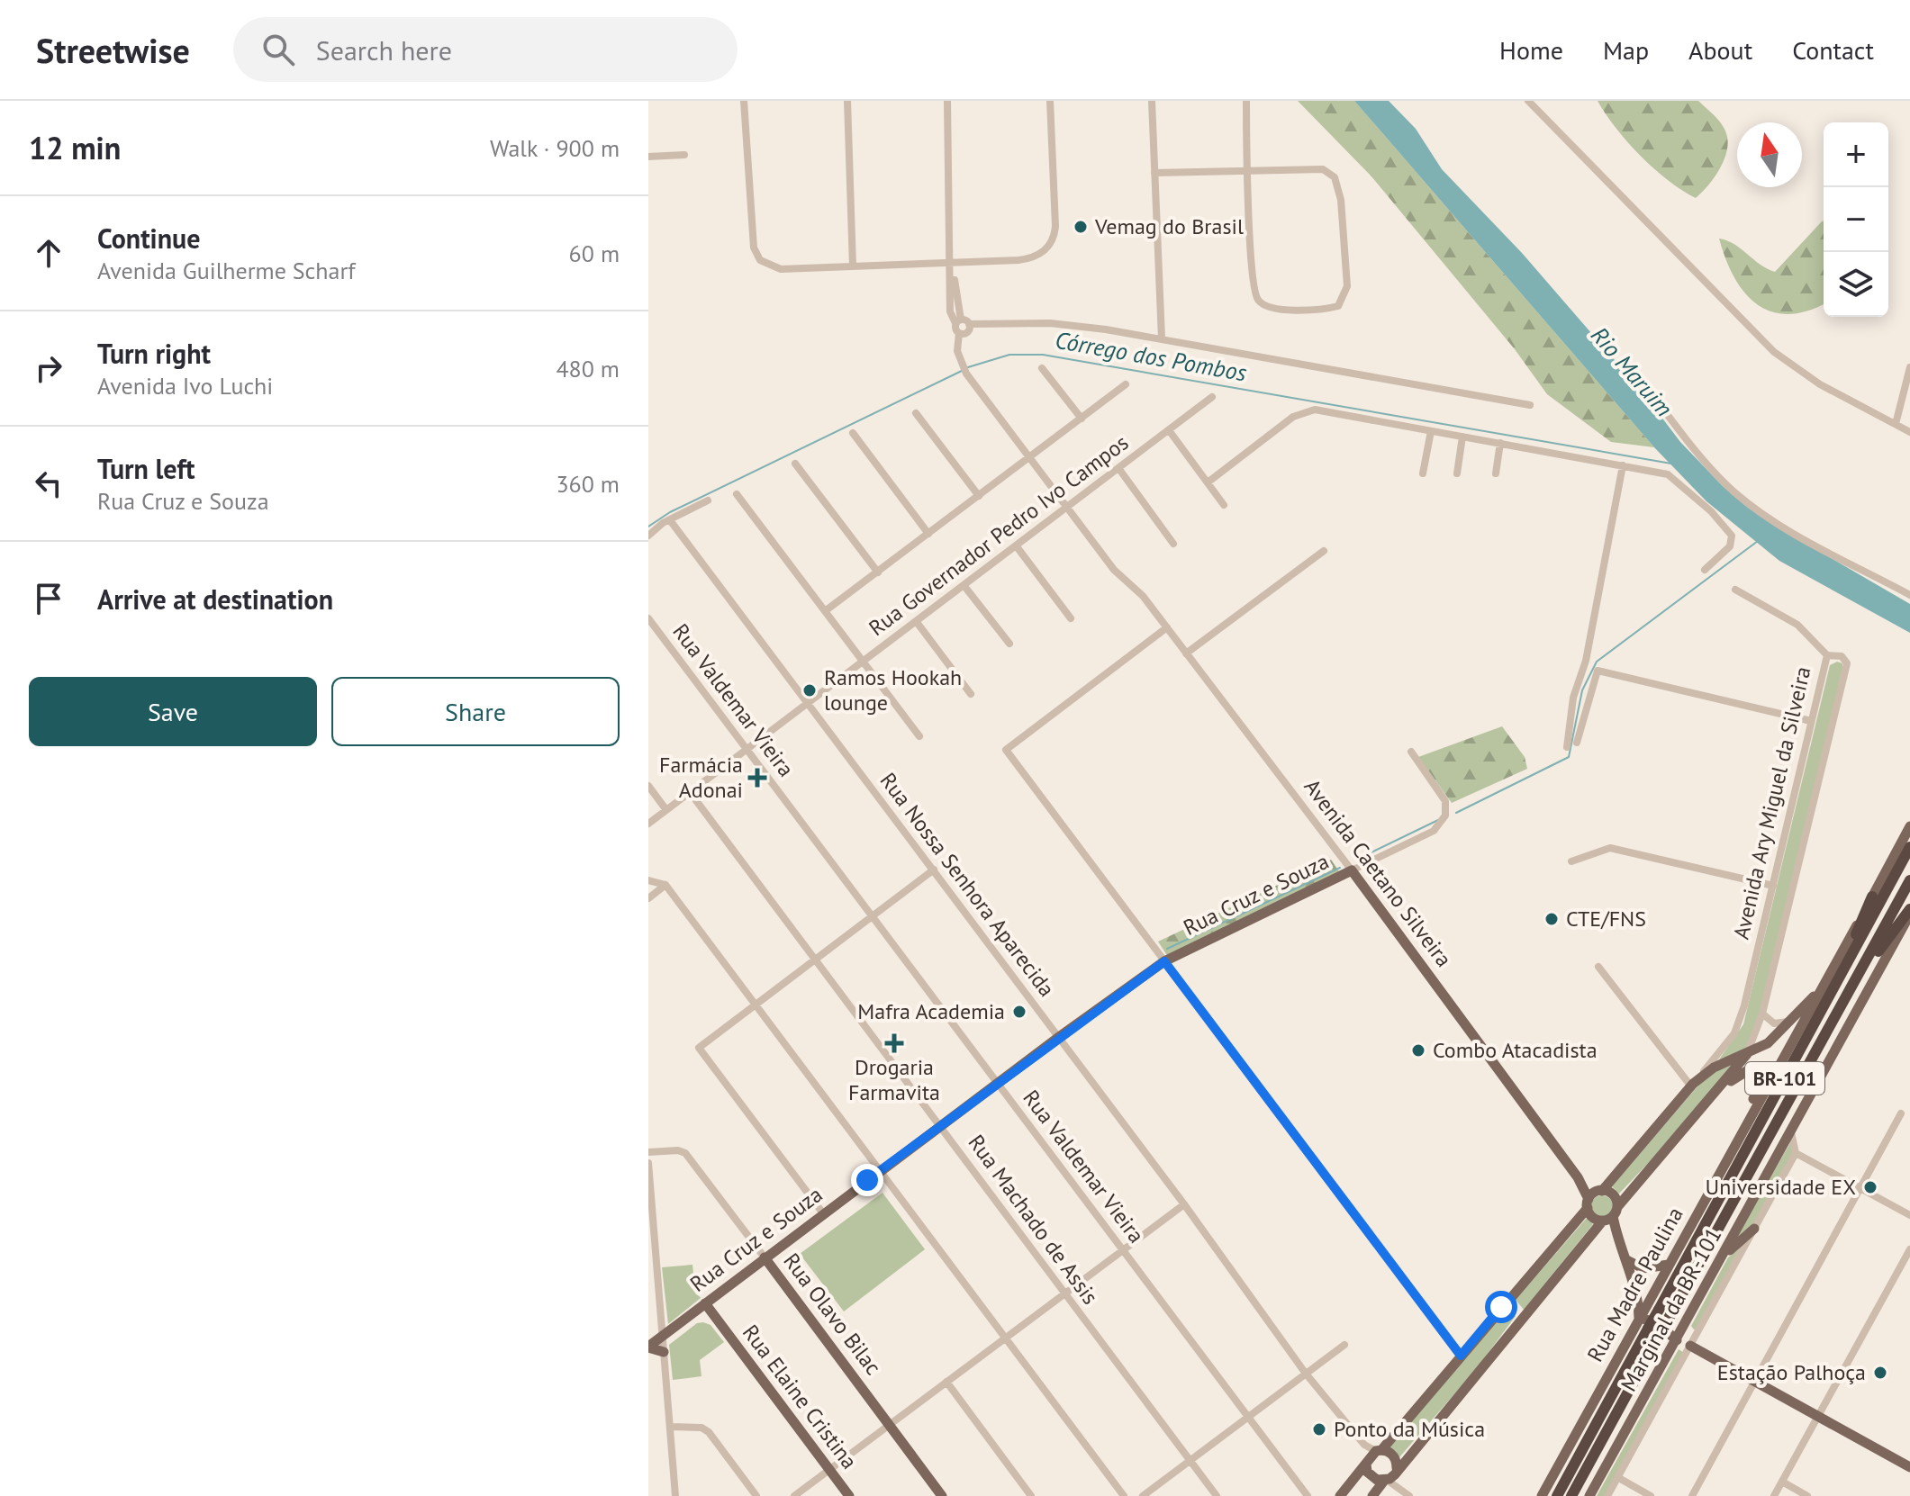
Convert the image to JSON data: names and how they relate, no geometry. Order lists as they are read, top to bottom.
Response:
{
  "streets": {
    "highway": ["BR-101"],
    "main road": [
      "Avenida Ary Miguel da Silveira",
      "Avenida Caetano Silveira",
      "Rua Cruz e Souza",
      "Rua Madre Paulina",
      "Marginal da BR-101",
      "Rua Olavo Bilac",
      "Rua Elaine Cristina"
    ],
    "street": [
      "Rua Governador Pedro Ivo Campos",
      "Rua Valdemar Vieira",
      "Rua Nossa Senhora Aparecida",
      "Rua Machado de Assis"
    ]
  },
  "crossings": [
    ["Rua Governador Pedro Ivo Campos", "Rua Valdemar Vieira"],
    ["Rua Governador Pedro Ivo Campos", "Avenida Caetano Silveira"],
    ["Rua Governador Pedro Ivo Campos", "Rua Nossa Senhora Aparecida"],
    ["Rua Governador Pedro Ivo Campos", "Rua Machado de Assis"],
    ["Rua Valdemar Vieira", "Rua Cruz e Souza"],
    ["Avenida Ary Miguel da Silveira", "Avenida Caetano Silveira"],
    ["Avenida Ary Miguel da Silveira", "Rua Nossa Senhora Aparecida"],
    ["Avenida Caetano Silveira", "Rua Cruz e Souza"],
    ["Rua Nossa Senhora Aparecida", "Rua Cruz e Souza"],
    ["Rua Cruz e Souza", "Rua Machado de Assis"],
    ["Rua Cruz e Souza", "Rua Olavo Bilac"],
    ["Rua Cruz e Souza", "Rua Elaine Cristina"]
  ],
  "water": ["Córrego dos Pombos", "Rio Maruim"],
  "places": {
    "other": [
      "Vemag do Brasil",
      "Ramos Hookah lounge",
      "CTE/FNS",
      "Mafra Academia",
      "Combo Atacadista",
      "Universidade EX",
      "Estação Palhoça",
      "Ponto da Música"
    ],
    "health": ["Farmácia Adonai", "Drogaria Farmavita"]
  },
  "north": "top",
  "page": {
    "header": "Streetwise",
    "search": "Search here",
    "nav": [
      "Home",
      "Map",
      "About",
      "Contact"
    ],
    "heading": ["12 min", "Walk · 900 m"],
    "map_buttons": ["+", "−"],
    "list": [
      ["Continue", "Avenida Guilherme Scharf", "60 m"],
      ["Turn right", "Avenida Ivo Luchi", "480 m"],
      ["Turn left", "Rua Cruz e Souza", "360 m"],
      "Arrive at destination"
    ],
    "buttons": ["Save", "Share"]
  }
}
